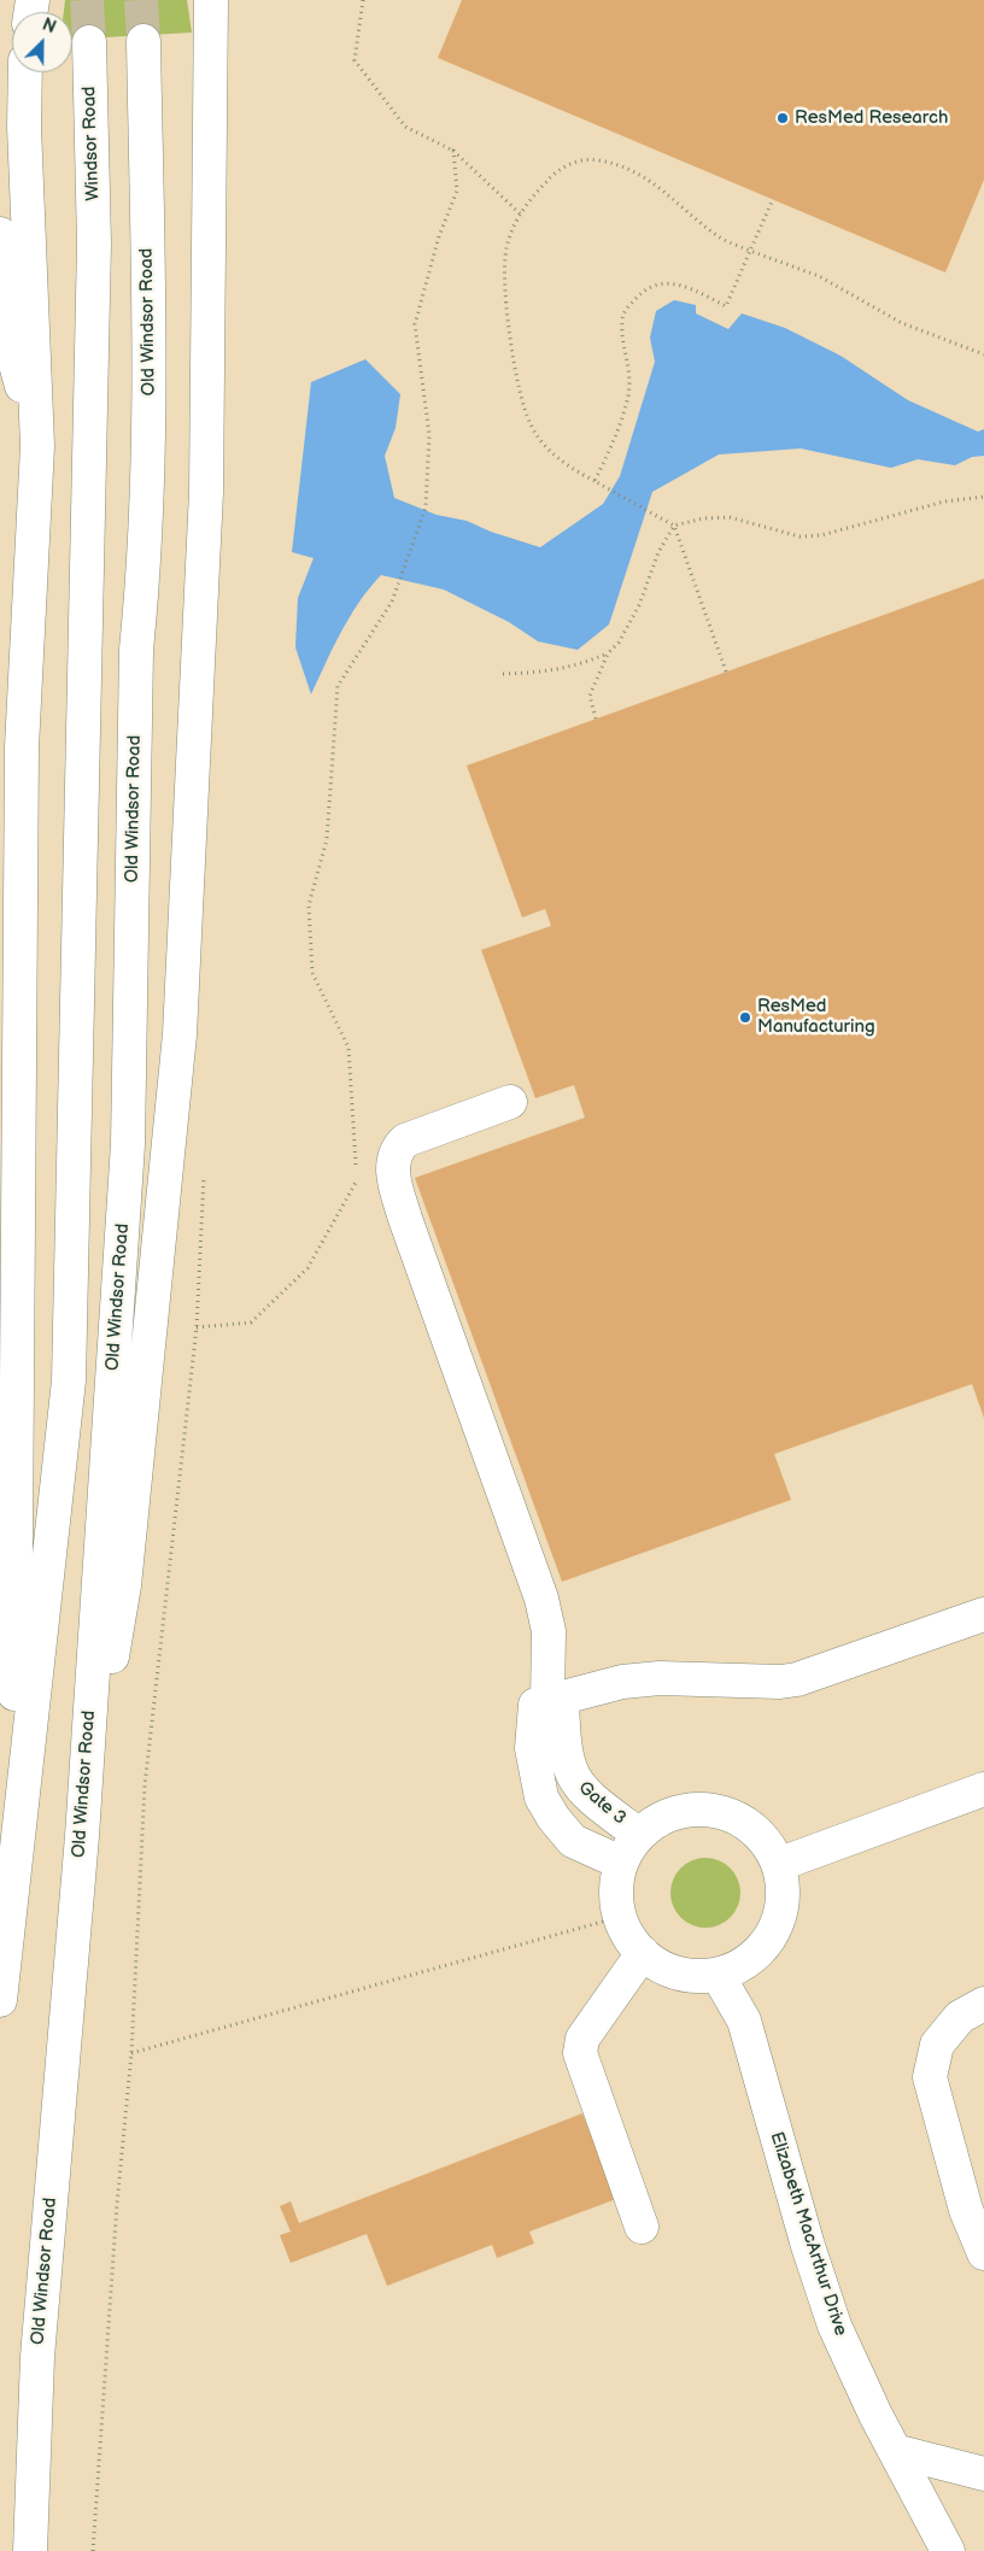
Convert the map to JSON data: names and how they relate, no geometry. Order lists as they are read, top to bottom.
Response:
{
  "streets": {
    "main road": [
      "Windsor Road",
      "Old Windsor Road",
      "Gate 3",
      "Elizabeth MacArthur Drive"
    ]
  },
  "crossings": [
    ["Gate 3", "Elizabeth MacArthur Drive"]
  ],
  "places": ["ResMed Research", "ResMed Manufacturing"],
  "north": "top right"
}
